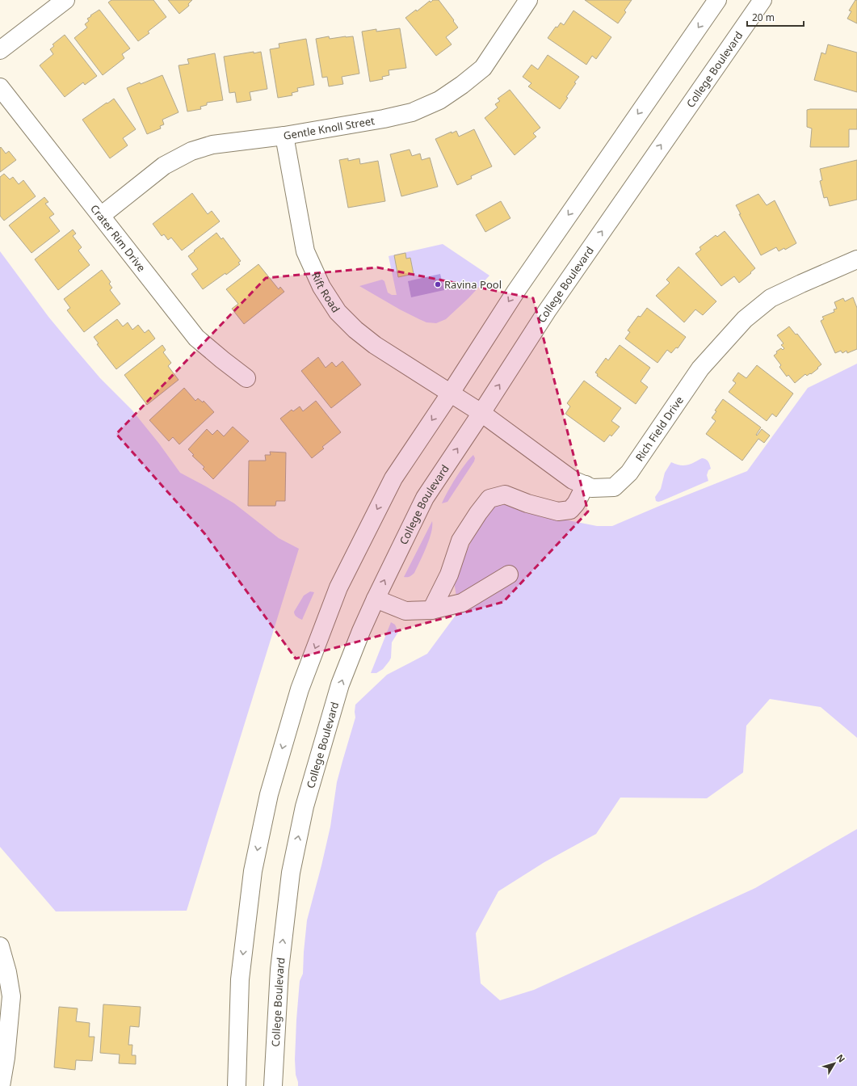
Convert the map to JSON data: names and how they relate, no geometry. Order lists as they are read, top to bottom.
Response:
{
  "streets": {
    "main road": [
      "College Boulevard",
      "Gentle Knoll Street",
      "Crater Rim Drive",
      "Rift Road",
      "Rich Field Drive"
    ]
  },
  "crossings": [
    ["College Boulevard", "Rich Field Drive"],
    ["Gentle Knoll Street", "Crater Rim Drive"],
    ["Gentle Knoll Street", "Rift Road"],
    ["Rift Road", "Rich Field Drive"]
  ],
  "places": ["Ravina Pool"],
  "scale_bar": "20 m",
  "north": "top right"
}
